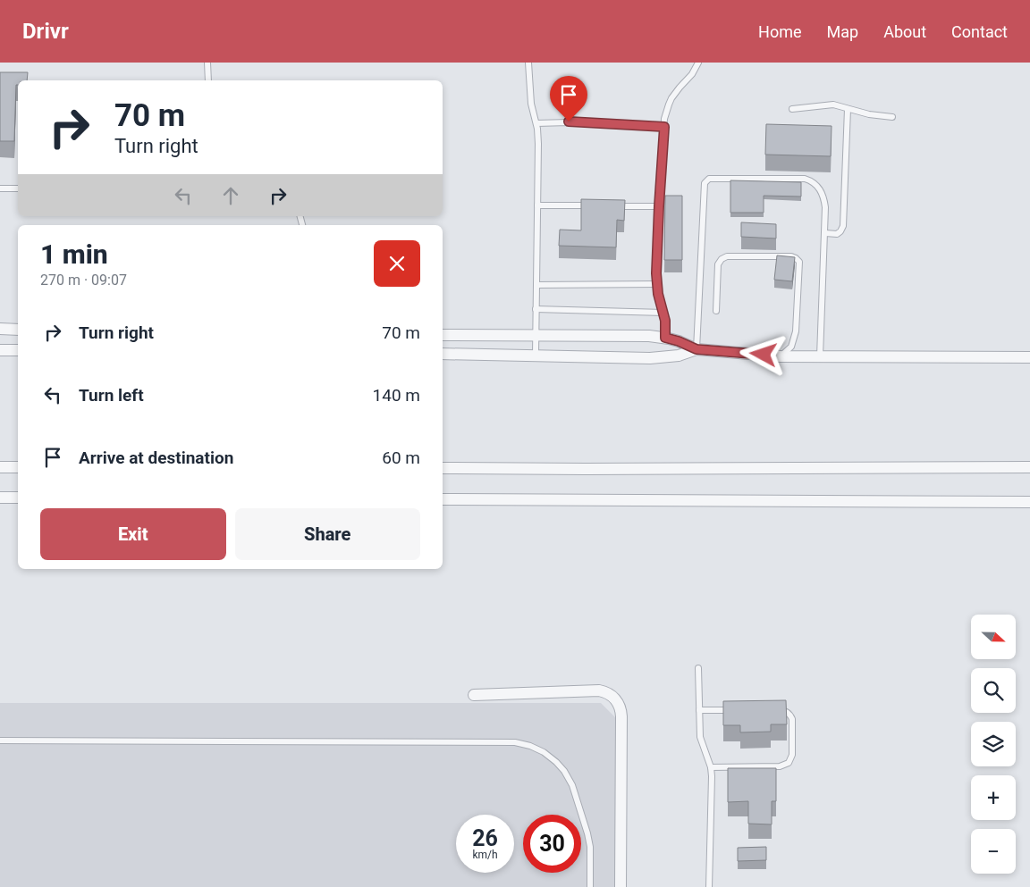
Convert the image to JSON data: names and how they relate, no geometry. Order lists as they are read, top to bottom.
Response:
{
  "north": "right",
  "page": {
    "header": "Drivr",
    "nav": [
      "Home",
      "Map",
      "About",
      "Contact"
    ],
    "turn": ["70 m", "Turn right"],
    "heading": ["1 min", "270 m · 09:07"],
    "list": [
      {
        "name": "Turn right",
        "value": "70 m"
      },
      {
        "name": "Turn left",
        "value": "140 m"
      },
      {
        "name": "Arrive at destination",
        "value": "60 m"
      }
    ],
    "buttons": ["Exit", "Share"],
    "map_buttons": ["+", "−"],
    "speed": "26 km/h",
    "limit": "30"
  }
}
